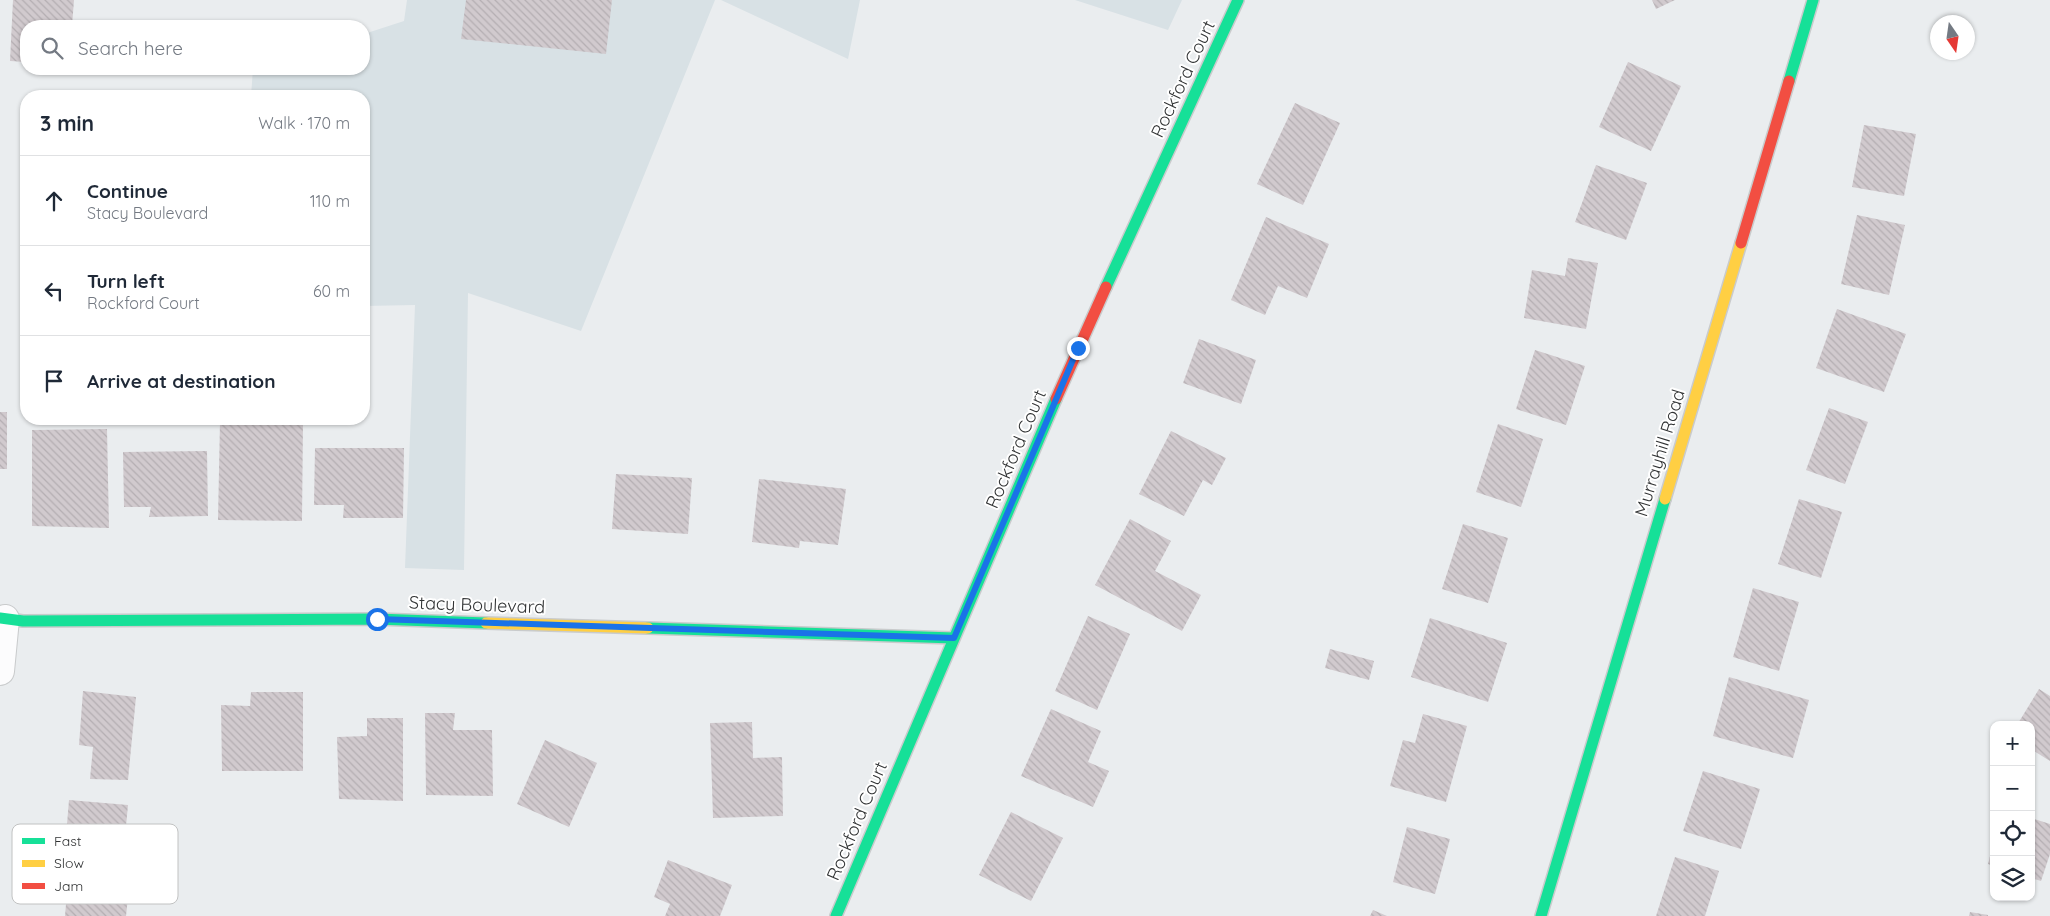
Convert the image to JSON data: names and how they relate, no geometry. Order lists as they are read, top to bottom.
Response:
{
  "streets": {
    "street": ["Rockford Court", "Murrayhill Road", "Stacy Boulevard"]
  },
  "crossings": [
    ["Rockford Court", "Stacy Boulevard"]
  ],
  "legend": ["Fast", "Slow", "Jam"],
  "north": "bottom",
  "page": {
    "search": "Search here",
    "heading": ["3 min", "Walk · 170 m"],
    "list": [
      ["Continue", "Stacy Boulevard", "110 m"],
      ["Turn left", "Rockford Court", "60 m"],
      "Arrive at destination"
    ],
    "map_buttons": ["+", "−"]
  }
}
